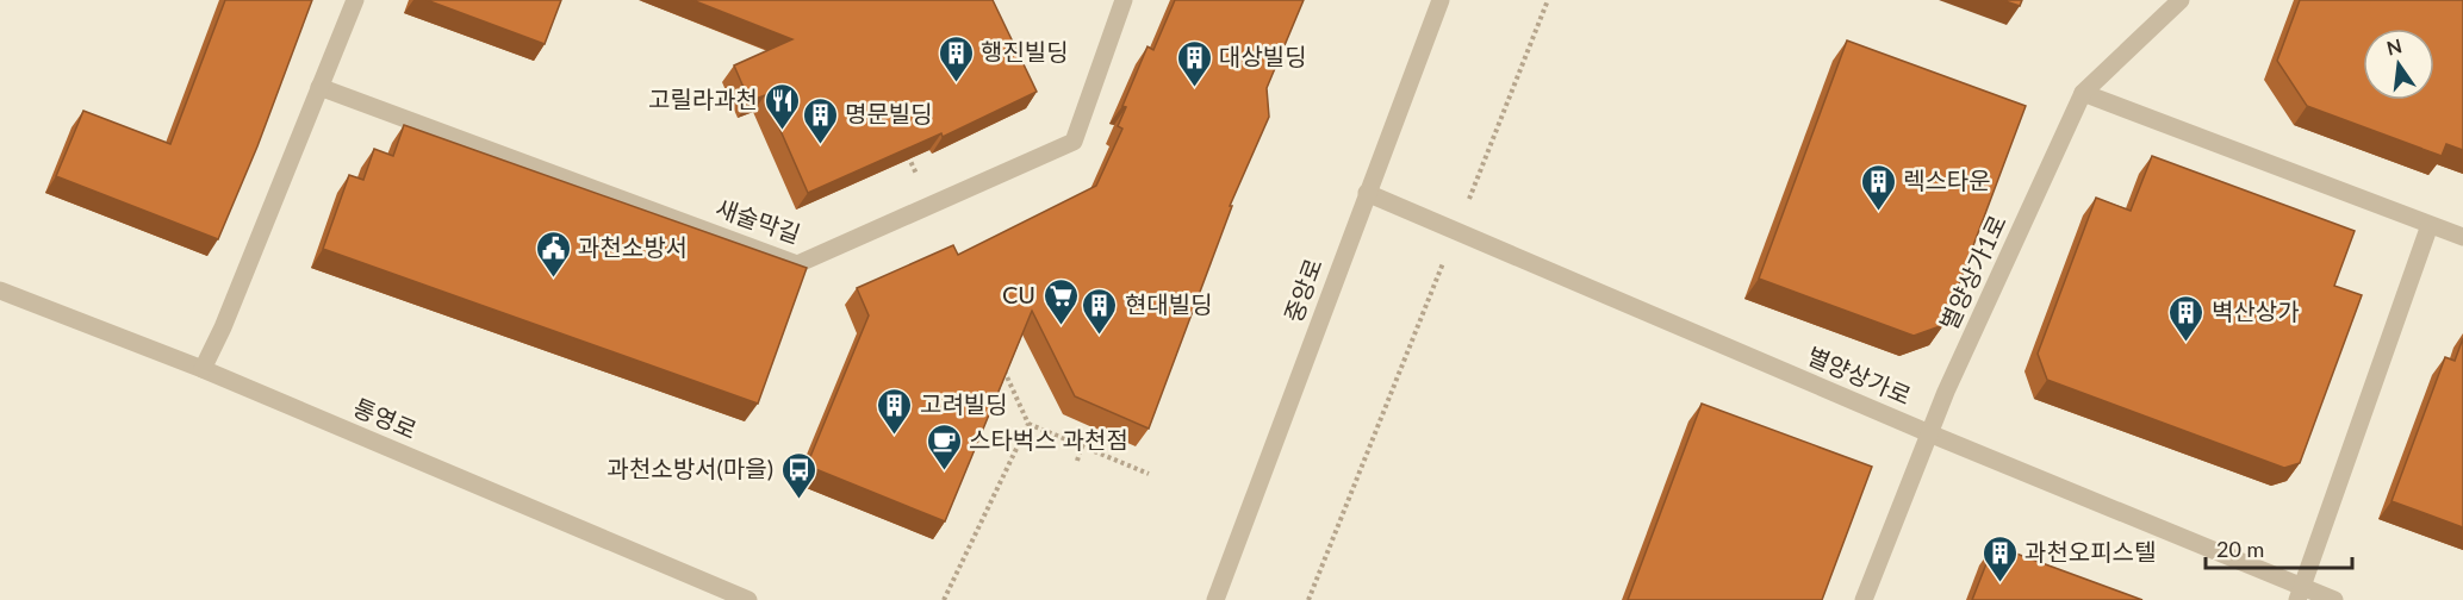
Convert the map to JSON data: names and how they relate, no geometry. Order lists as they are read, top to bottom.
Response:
{
  "streets": {
    "street": [
      "새술막길",
      "별양상가1로",
      "중앙로",
      "별양상가로",
      "통영로"
    ]
  },
  "crossings": [
    ["별양상가1로", "별양상가로"],
    ["중앙로", "별양상가로"]
  ],
  "places": {
    "building": [
      "행진빌딩",
      "대상빌딩",
      "명문빌딩",
      "렉스타운",
      "현대빌딩",
      "벽산상가",
      "고려빌딩",
      "과천오피스텔"
    ],
    "restaurant": ["고릴라과천"],
    "public building": ["과천소방서"],
    "supermarket": ["CU"],
    "cafe": ["스타벅스 과천점"],
    "bus stop": ["과천소방서(마을)"]
  },
  "scale_bar": "20 m",
  "north": "top"
}
